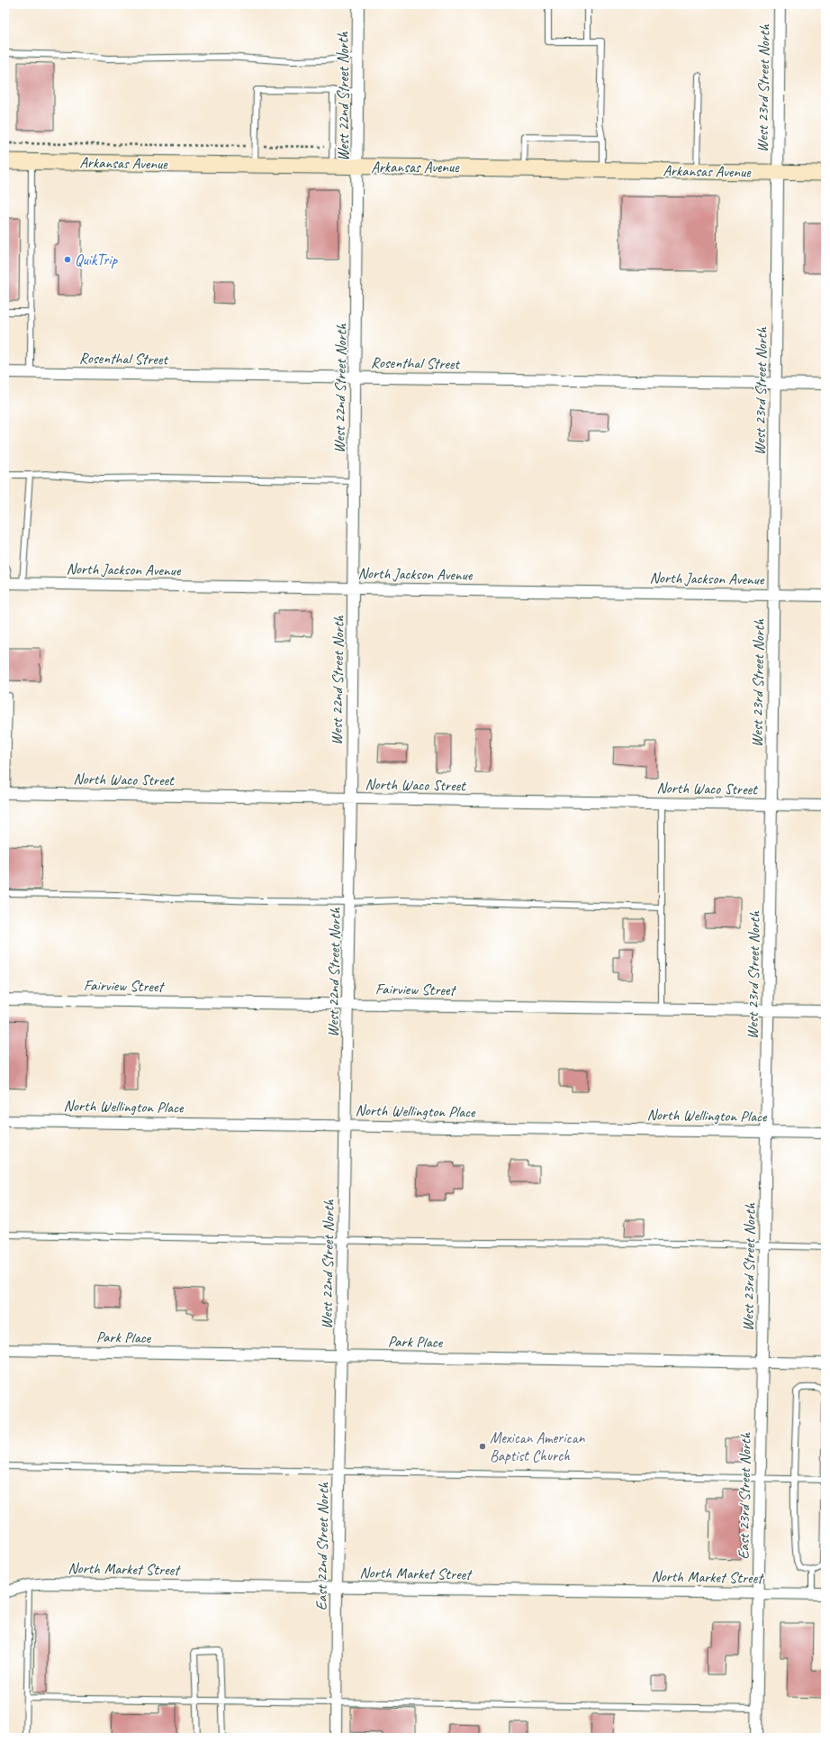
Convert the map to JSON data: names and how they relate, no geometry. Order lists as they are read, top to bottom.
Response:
{
  "streets": {
    "street": [
      "West 23rd Street North",
      "West 22nd Street North",
      "Arkansas Avenue",
      "Rosenthal Street",
      "North Jackson Avenue",
      "North Waco Street",
      "Fairview Street",
      "North Wellington Place",
      "Park Place",
      "East 23rd Street North",
      "East 22nd Street North",
      "North Market Street"
    ]
  },
  "crossings": [
    ["West 23rd Street North", "Arkansas Avenue"],
    ["West 23rd Street North", "Rosenthal Street"],
    ["West 23rd Street North", "North Jackson Avenue"],
    ["West 23rd Street North", "North Waco Street"],
    ["West 23rd Street North", "Fairview Street"],
    ["West 23rd Street North", "North Wellington Place"],
    ["West 23rd Street North", "Park Place"],
    ["West 23rd Street North", "East 23rd Street North"],
    ["West 22nd Street North", "Arkansas Avenue"],
    ["West 22nd Street North", "Rosenthal Street"],
    ["West 22nd Street North", "North Jackson Avenue"],
    ["West 22nd Street North", "North Waco Street"],
    ["West 22nd Street North", "Fairview Street"],
    ["West 22nd Street North", "North Wellington Place"],
    ["West 22nd Street North", "Park Place"],
    ["West 22nd Street North", "East 22nd Street North"],
    ["Park Place", "East 23rd Street North"],
    ["Park Place", "East 22nd Street North"],
    ["East 23rd Street North", "North Market Street"],
    ["East 22nd Street North", "North Market Street"]
  ],
  "places": ["QuikTrip", "Mexican American Baptist Church"]
}
